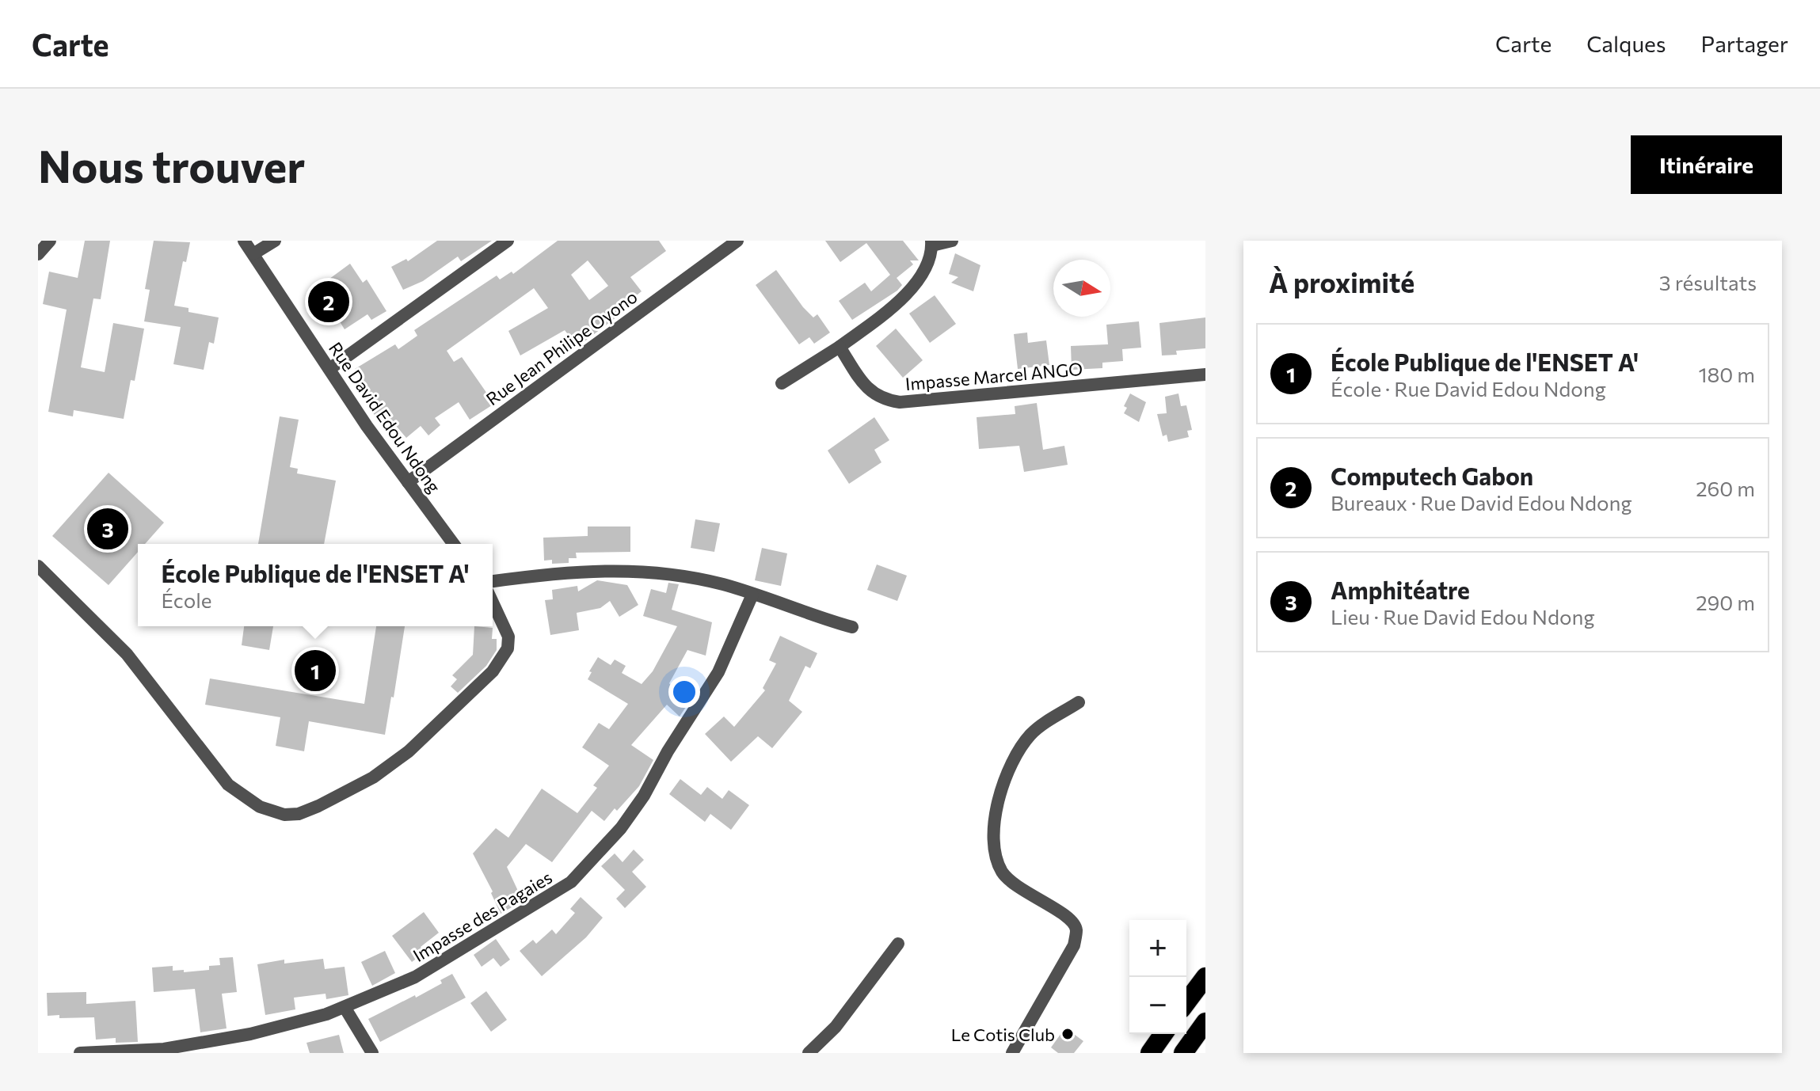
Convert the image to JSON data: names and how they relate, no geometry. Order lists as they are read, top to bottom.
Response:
{
  "streets": {
    "street": [
      "Rue Jean Philipe Oyono",
      "Impasse Marcel ANGO",
      "Rue David Edou Ndong",
      "Impasse des Pagaies"
    ]
  },
  "crossings": [
    ["Rue Jean Philipe Oyono", "Rue David Edou Ndong"]
  ],
  "places": ["Le Cotis Club"],
  "north": "right",
  "page": {
    "header": "Carte",
    "nav": ["Carte", "Calques", "Partager"],
    "buttons": "Itinéraire",
    "title": "Nous trouver",
    "heading": ["À proximité", "3 résultats"],
    "pins": ["2", "3", "1"],
    "list": [
      {
        "mark": "1",
        "name": "École Publique de l'ENSET A'",
        "note": "École · Rue David Edou Ndong",
        "value": "180 m"
      },
      {
        "mark": "2",
        "name": "Computech Gabon",
        "note": "Bureaux · Rue David Edou Ndong",
        "value": "260 m"
      },
      {
        "mark": "3",
        "name": "Amphitéatre",
        "note": "Lieu · Rue David Edou Ndong",
        "value": "290 m"
      }
    ],
    "popup": ["École Publique de l'ENSET A'", "École"],
    "map_buttons": ["+", "−"]
  }
}
